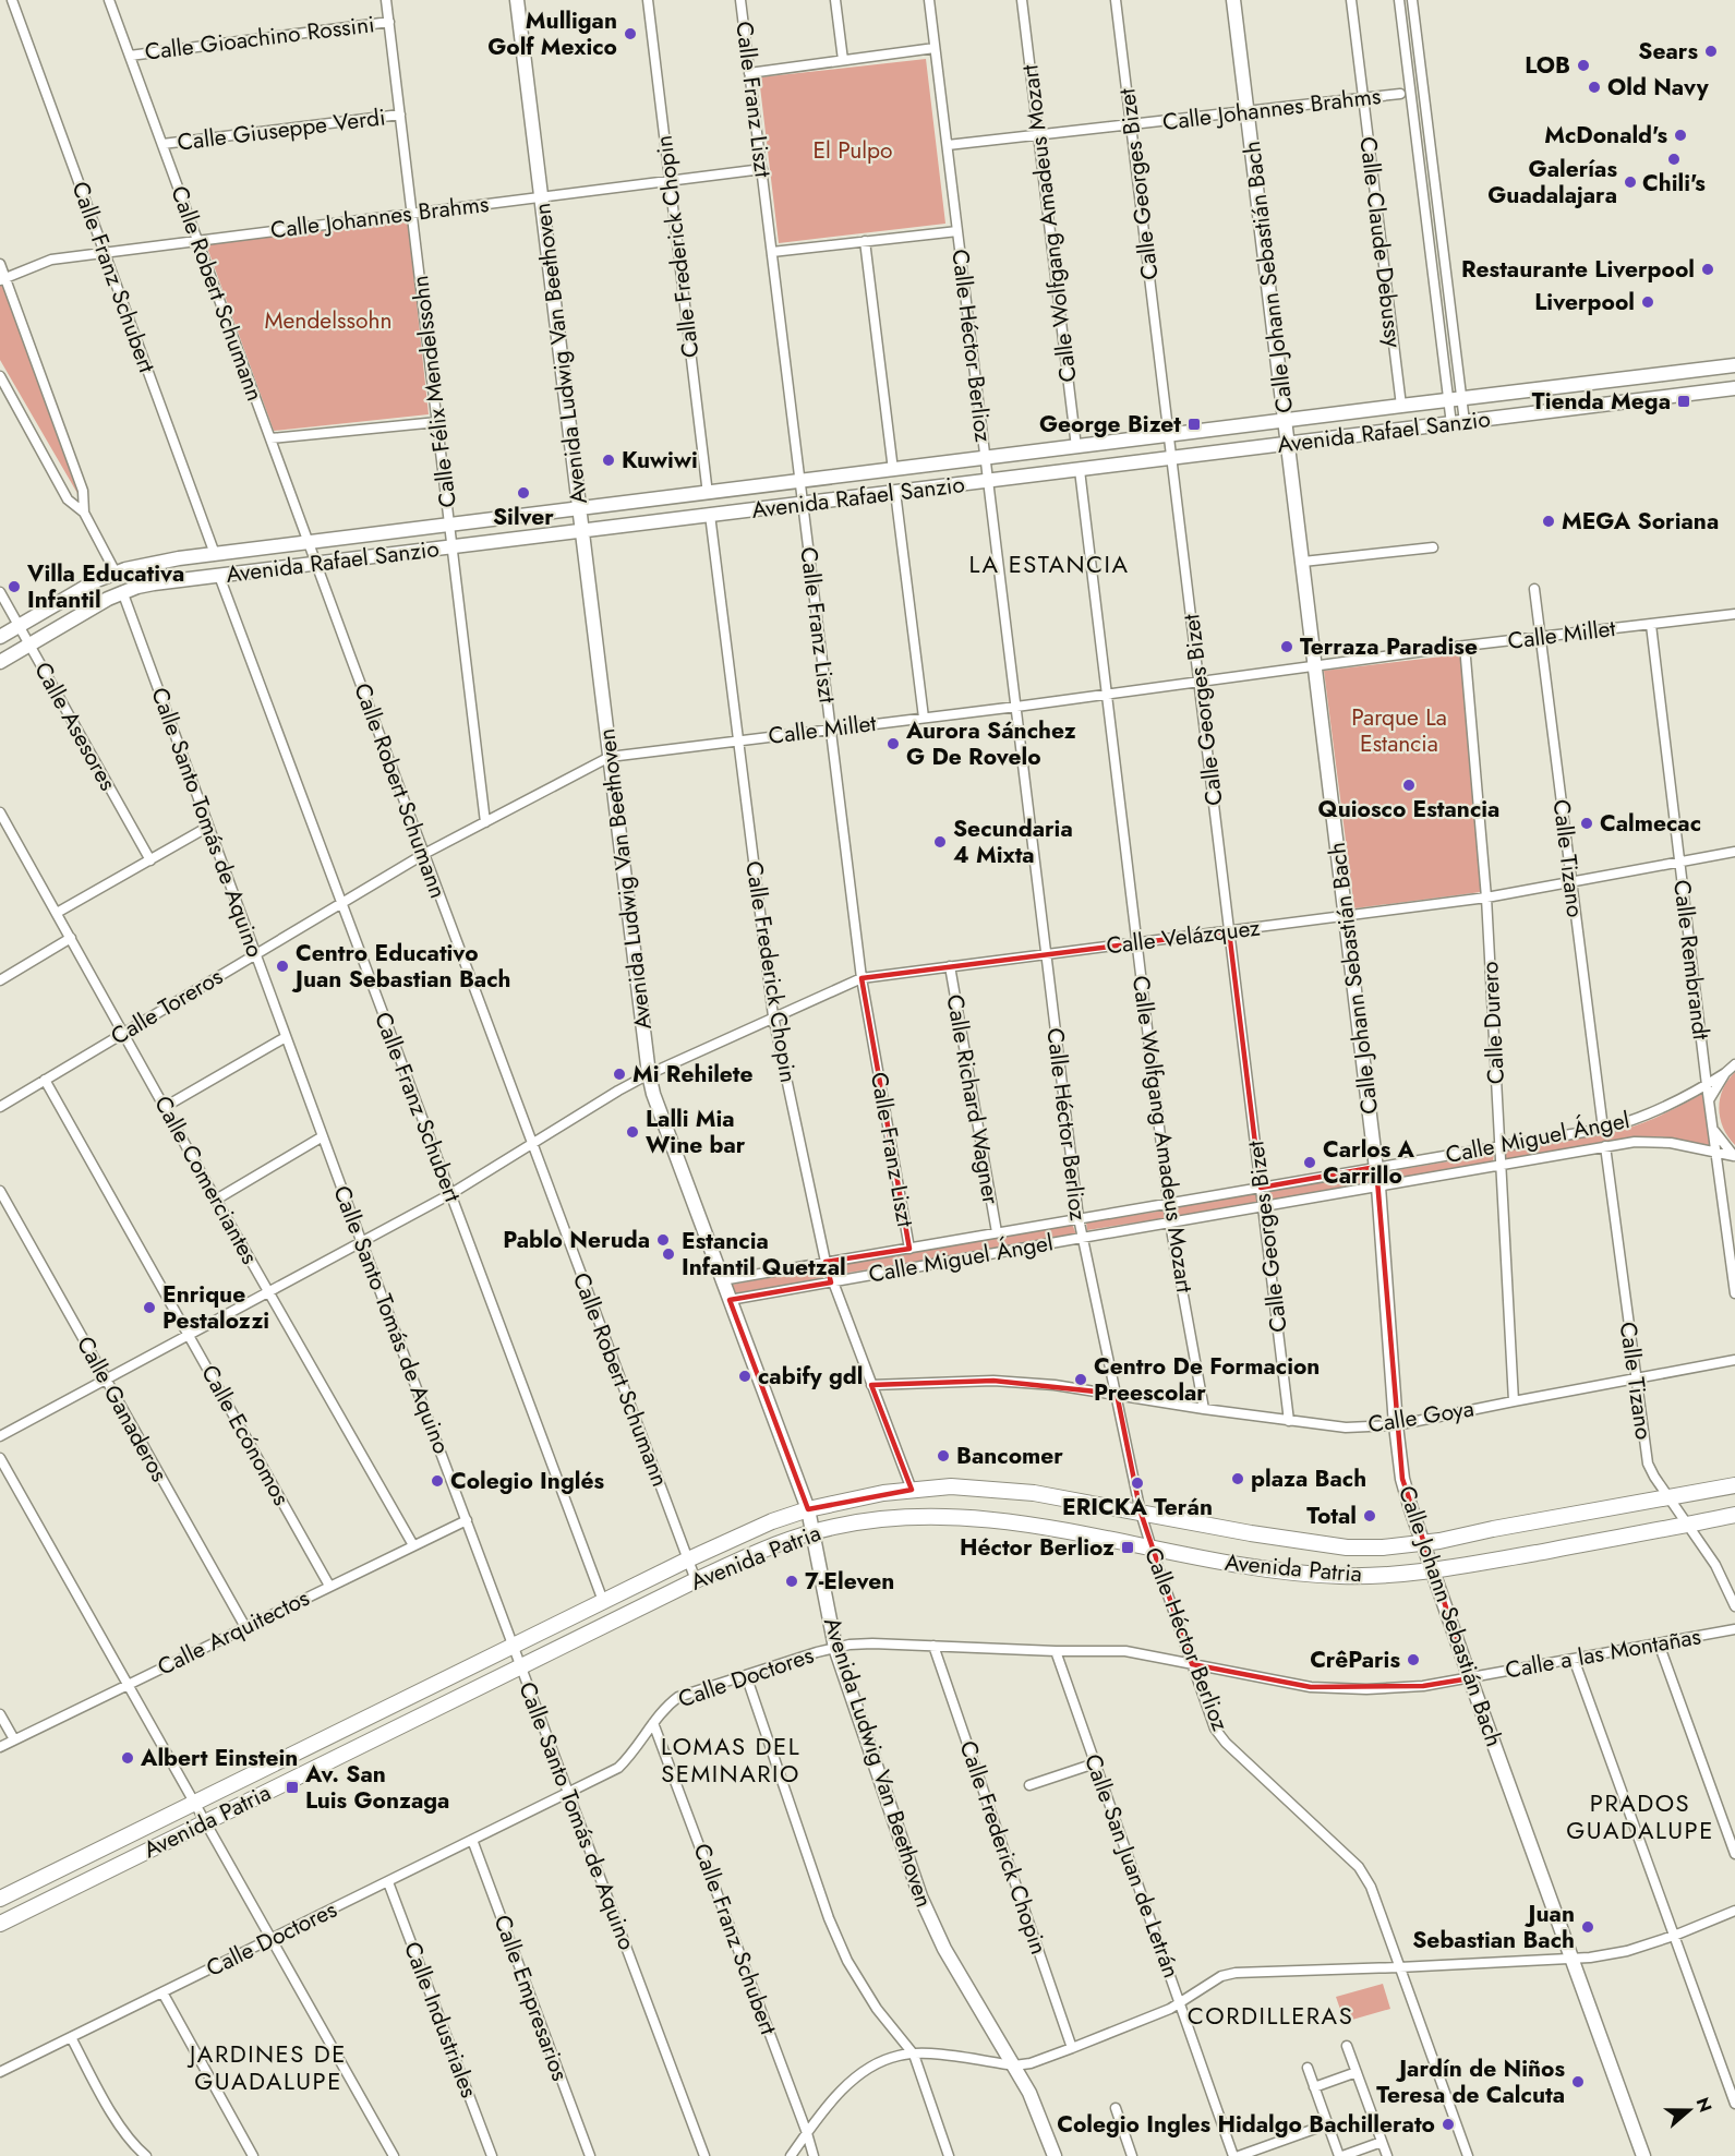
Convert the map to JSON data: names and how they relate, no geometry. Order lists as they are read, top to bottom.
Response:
{
  "streets": {
    "main road": ["Avenida Patria"],
    "street": [
      "Calle Gioachino Rossini",
      "Calle Franz Liszt",
      "Calle Johannes Brahms",
      "Calle Giuseppe Verdi",
      "Calle Georges Bizet",
      "Calle Wolfgang Amadeus Mozart",
      "Calle Claude Debussy",
      "Calle Frederick Chopin",
      "Calle Franz Schubert",
      "Calle Johann Sebastián Bach",
      "Calle Robert Schumann",
      "Calle Héctor Berlioz",
      "Avenida Ludwig Van Beethoven",
      "Calle Félix Mendelssohn",
      "Avenida Rafael Sanzio",
      "Calle Millet",
      "Calle Asesores",
      "Calle Santo Tomás de Aquino",
      "Calle Tizano",
      "Calle Velázquez",
      "Calle Rembrandt",
      "Calle Toreros",
      "Calle Durero",
      "Calle Richard Wagner",
      "Calle Miguel Ángel",
      "Calle Comerciantes",
      "Calle Ganaderos",
      "Calle Goya",
      "Calle Ecónomos",
      "Calle Arquitectos",
      "Calle a las Montañas",
      "Calle Doctores",
      "Calle San Juan de Letrán",
      "Calle Empresarios",
      "Calle Industriales"
    ]
  },
  "crossings": [
    ["Calle Gioachino Rossini", "Calle Robert Schumann"],
    ["Calle Gioachino Rossini", "Calle Félix Mendelssohn"],
    ["Calle Franz Liszt", "Calle Johannes Brahms"],
    ["Calle Franz Liszt", "Avenida Rafael Sanzio"],
    ["Calle Franz Liszt", "Calle Millet"],
    ["Calle Franz Liszt", "Calle Velázquez"],
    ["Calle Franz Liszt", "Calle Miguel Ángel"],
    ["Calle Johannes Brahms", "Calle Georges Bizet"],
    ["Calle Johannes Brahms", "Calle Wolfgang Amadeus Mozart"],
    ["Calle Johannes Brahms", "Calle Claude Debussy"],
    ["Calle Johannes Brahms", "Calle Frederick Chopin"],
    ["Calle Johannes Brahms", "Calle Franz Schubert"],
    ["Calle Johannes Brahms", "Calle Johann Sebastián Bach"],
    ["Calle Johannes Brahms", "Calle Robert Schumann"],
    ["Calle Johannes Brahms", "Calle Héctor Berlioz"],
    ["Calle Johannes Brahms", "Avenida Ludwig Van Beethoven"],
    ["Calle Johannes Brahms", "Calle Félix Mendelssohn"],
    ["Calle Giuseppe Verdi", "Calle Robert Schumann"],
    ["Calle Giuseppe Verdi", "Calle Félix Mendelssohn"],
    ["Calle Georges Bizet", "Avenida Rafael Sanzio"],
    ["Calle Georges Bizet", "Calle Millet"],
    ["Calle Georges Bizet", "Calle Velázquez"],
    ["Calle Georges Bizet", "Calle Miguel Ángel"],
    ["Calle Georges Bizet", "Calle Goya"],
    ["Calle Wolfgang Amadeus Mozart", "Avenida Rafael Sanzio"],
    ["Calle Wolfgang Amadeus Mozart", "Calle Millet"],
    ["Calle Wolfgang Amadeus Mozart", "Calle Velázquez"],
    ["Calle Wolfgang Amadeus Mozart", "Calle Miguel Ángel"],
    ["Calle Wolfgang Amadeus Mozart", "Calle Goya"],
    ["Calle Claude Debussy", "Avenida Rafael Sanzio"],
    ["Calle Frederick Chopin", "Avenida Rafael Sanzio"],
    ["Calle Frederick Chopin", "Calle Millet"],
    ["Calle Frederick Chopin", "Calle Velázquez"],
    ["Calle Frederick Chopin", "Calle Miguel Ángel"],
    ["Calle Frederick Chopin", "Calle Goya"],
    ["Calle Frederick Chopin", "Avenida Patria"],
    ["Calle Frederick Chopin", "Calle Doctores"],
    ["Calle Franz Schubert", "Avenida Rafael Sanzio"],
    ["Calle Franz Schubert", "Calle Velázquez"],
    ["Calle Franz Schubert", "Calle Toreros"],
    ["Calle Franz Schubert", "Avenida Patria"],
    ["Calle Franz Schubert", "Calle Doctores"],
    ["Calle Johann Sebastián Bach", "Avenida Rafael Sanzio"],
    ["Calle Johann Sebastián Bach", "Calle Millet"],
    ["Calle Johann Sebastián Bach", "Calle Velázquez"],
    ["Calle Johann Sebastián Bach", "Calle Miguel Ángel"],
    ["Calle Johann Sebastián Bach", "Calle Goya"],
    ["Calle Johann Sebastián Bach", "Avenida Patria"],
    ["Calle Johann Sebastián Bach", "Calle a las Montañas"],
    ["Calle Johann Sebastián Bach", "Calle Doctores"],
    ["Calle Robert Schumann", "Avenida Rafael Sanzio"],
    ["Calle Robert Schumann", "Calle Velázquez"],
    ["Calle Robert Schumann", "Calle Toreros"],
    ["Calle Robert Schumann", "Avenida Patria"],
    ["Calle Héctor Berlioz", "Avenida Rafael Sanzio"],
    ["Calle Héctor Berlioz", "Calle Millet"],
    ["Calle Héctor Berlioz", "Calle Velázquez"],
    ["Calle Héctor Berlioz", "Calle Miguel Ángel"],
    ["Calle Héctor Berlioz", "Calle Goya"],
    ["Calle Héctor Berlioz", "Avenida Patria"],
    ["Calle Héctor Berlioz", "Calle Doctores"],
    ["Avenida Ludwig Van Beethoven", "Avenida Rafael Sanzio"],
    ["Avenida Ludwig Van Beethoven", "Calle Millet"],
    ["Avenida Ludwig Van Beethoven", "Calle Velázquez"],
    ["Avenida Ludwig Van Beethoven", "Calle Toreros"],
    ["Avenida Ludwig Van Beethoven", "Calle Miguel Ángel"],
    ["Avenida Ludwig Van Beethoven", "Avenida Patria"],
    ["Avenida Ludwig Van Beethoven", "Calle Doctores"],
    ["Calle Félix Mendelssohn", "Avenida Rafael Sanzio"],
    ["Calle Félix Mendelssohn", "Calle Toreros"],
    ["Avenida Rafael Sanzio", "Calle Asesores"],
    ["Avenida Rafael Sanzio", "Calle Santo Tomás de Aquino"],
    ["Calle Millet", "Calle Tizano"],
    ["Calle Millet", "Calle Rembrandt"],
    ["Calle Millet", "Calle Toreros"],
    ["Calle Millet", "Calle Durero"],
    ["Calle Santo Tomás de Aquino", "Calle Velázquez"],
    ["Calle Santo Tomás de Aquino", "Calle Toreros"],
    ["Calle Santo Tomás de Aquino", "Avenida Patria"],
    ["Calle Santo Tomás de Aquino", "Calle Arquitectos"],
    ["Calle Santo Tomás de Aquino", "Calle Doctores"],
    ["Calle Tizano", "Calle Velázquez"],
    ["Calle Tizano", "Calle Miguel Ángel"],
    ["Calle Tizano", "Calle Goya"],
    ["Calle Tizano", "Avenida Patria"],
    ["Calle Velázquez", "Calle Rembrandt"],
    ["Calle Velázquez", "Calle Durero"],
    ["Calle Velázquez", "Calle Richard Wagner"],
    ["Calle Velázquez", "Calle Comerciantes"],
    ["Calle Velázquez", "Calle Ganaderos"],
    ["Calle Velázquez", "Calle Ecónomos"],
    ["Calle Rembrandt", "Calle Miguel Ángel"],
    ["Calle Toreros", "Calle Comerciantes"],
    ["Calle Toreros", "Calle Ecónomos"],
    ["Calle Durero", "Calle Miguel Ángel"],
    ["Calle Durero", "Calle Goya"],
    ["Calle Richard Wagner", "Calle Miguel Ángel"],
    ["Calle Comerciantes", "Calle Arquitectos"],
    ["Calle Ganaderos", "Calle Arquitectos"],
    ["Calle Ecónomos", "Calle Arquitectos"],
    ["Calle a las Montañas", "Calle Doctores"],
    ["Calle Doctores", "Calle San Juan de Letrán"],
    ["Calle Doctores", "Calle Empresarios"],
    ["Calle Doctores", "Calle Industriales"]
  ],
  "districts": [
    "LA ESTANCIA",
    "LOMAS DEL SEMINARIO",
    "PRADOS GUADALUPE",
    "CORDILLERAS",
    "JARDINES DE GUADALUPE"
  ],
  "parks": ["El Pulpo", "Mendelssohn", "Parque La Estancia"],
  "places": {
    "other": [
      "Mulligan Golf Mexico",
      "Sears",
      "LOB",
      "Old Navy",
      "McDonald's",
      "Chili's",
      "Galerías Guadalajara",
      "Restaurante Liverpool",
      "Liverpool",
      "Kuwiwi",
      "Silver",
      "MEGA Soriana",
      "Villa Educativa Infantil",
      "Terraza Paradise",
      "Aurora Sánchez G De Rovelo",
      "Quiosco Estancia",
      "Calmecac",
      "Secundaria 4 Mixta",
      "Centro Educativo Juan Sebastian Bach",
      "Mi Rehilete",
      "Lalli Mia Wine bar",
      "Carlos A Carrillo",
      "Pablo Neruda",
      "Estancia Infantil Quetzal",
      "Enrique Pestalozzi",
      "cabify gdl",
      "Centro De Formacion Preescolar",
      "Bancomer",
      "plaza Bach",
      "Colegio Inglés",
      "ERICKA Terán",
      "Total",
      "7-Eleven",
      "CrêParis",
      "Albert Einstein",
      "Juan Sebastian Bach",
      "Jardín de Niños Teresa de Calcuta",
      "Colegio Ingles Hidalgo Bachillerato"
    ],
    "transit": [
      "Tienda Mega",
      "George Bizet",
      "Héctor Berlioz",
      "Av. San Luis Gonzaga"
    ]
  },
  "north": "right"
}
